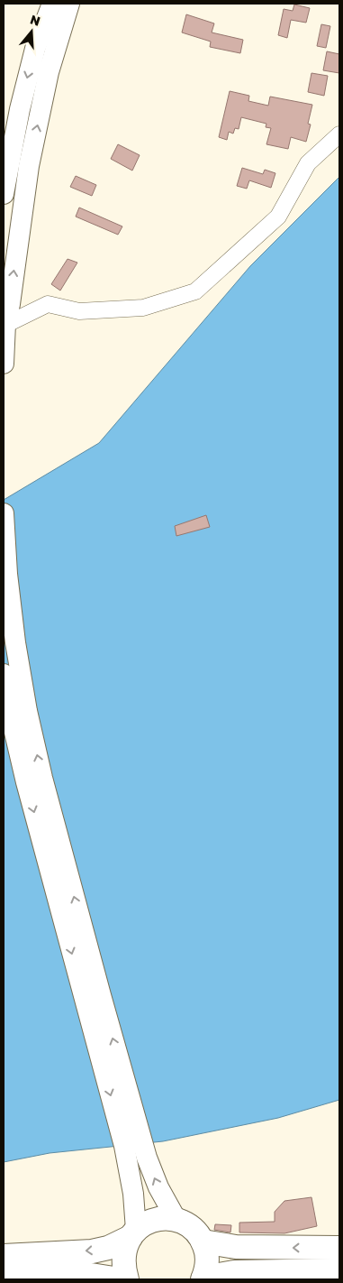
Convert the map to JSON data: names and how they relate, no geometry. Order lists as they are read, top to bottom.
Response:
{
  "north": "top"
}
